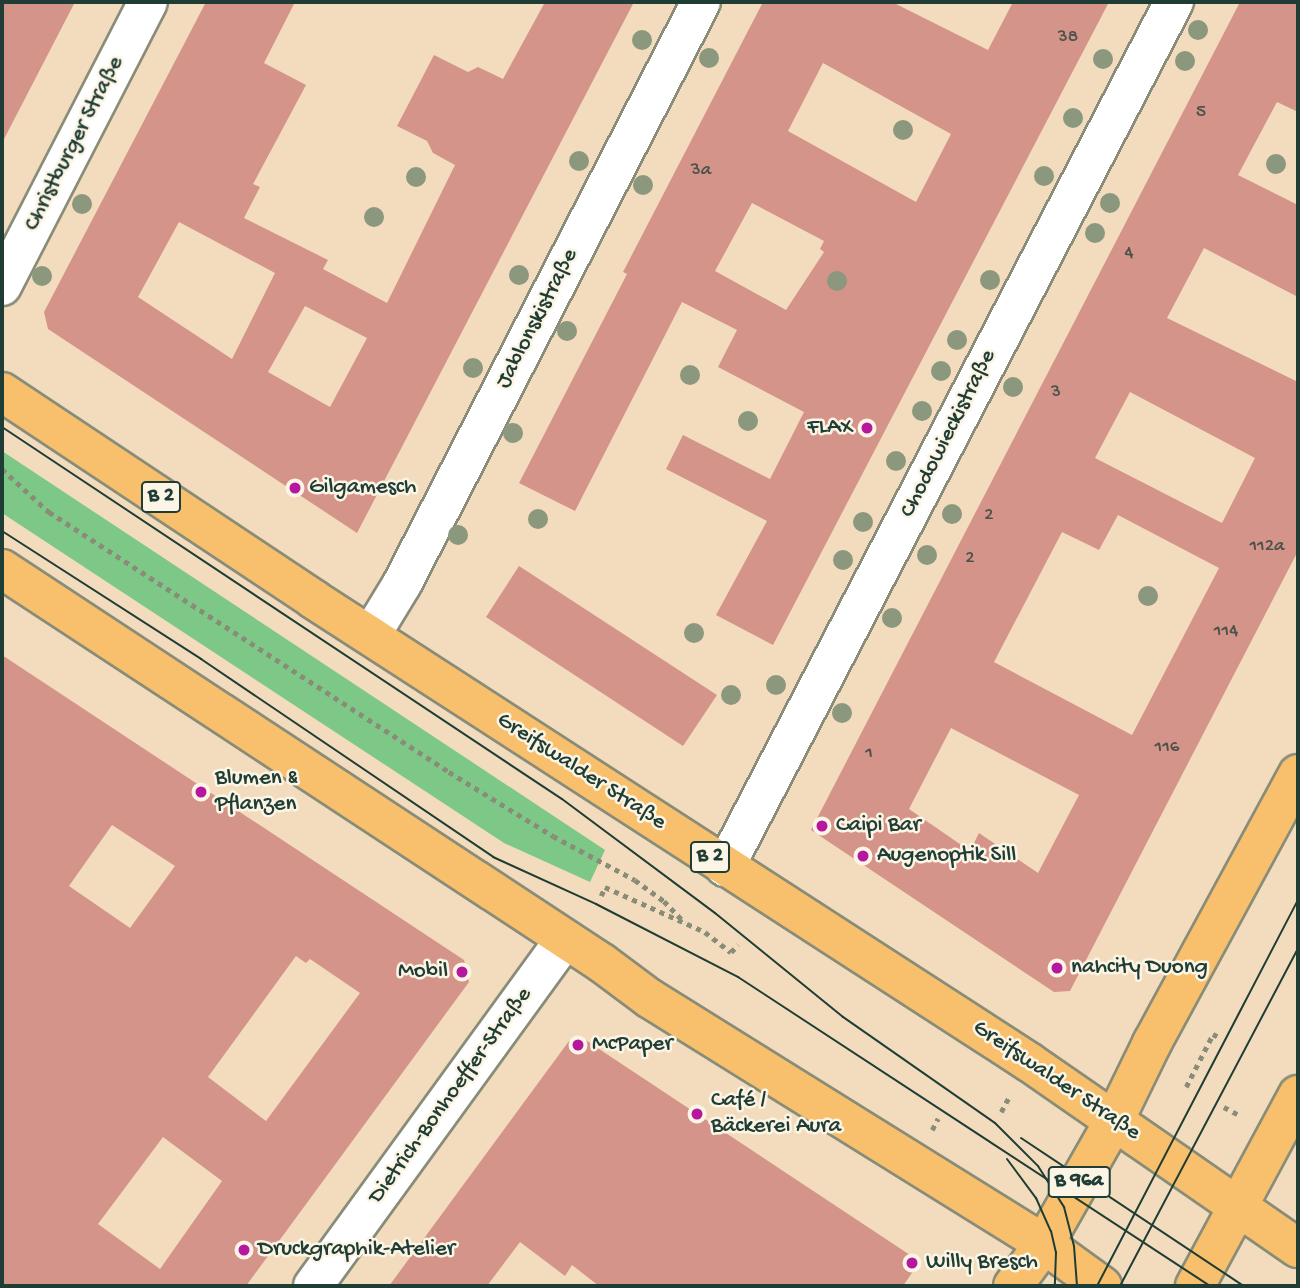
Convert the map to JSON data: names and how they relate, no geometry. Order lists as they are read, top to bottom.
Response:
{
  "streets": {
    "main road": ["B 2", "Greifswalder Straße", "B 96a"],
    "street": [
      "Christburger Straße",
      "Jablonskistraße",
      "Chodowieckistraße",
      "Dietrich-Bonhoeffer-Straße"
    ]
  },
  "crossings": [
    ["Jablonskistraße", "Greifswalder Straße"],
    ["Chodowieckistraße", "Greifswalder Straße"],
    ["Greifswalder Straße", "B 96a"]
  ],
  "places": [
    "FLAX",
    "Gilgamesch",
    "Blumen & Pflanzen",
    "Caipi Bar",
    "Augenoptik Sill",
    "nahcity Duong",
    "Mobil",
    "McPaper",
    "Café / Bäckerei Aura",
    "Druckgraphik-Atelier",
    "Willy Bresch"
  ],
  "house_numbers": [
    "38",
    "5",
    "3a",
    "4",
    "3",
    "2",
    "112a",
    "2",
    "114",
    "116",
    "1"
  ]
}
